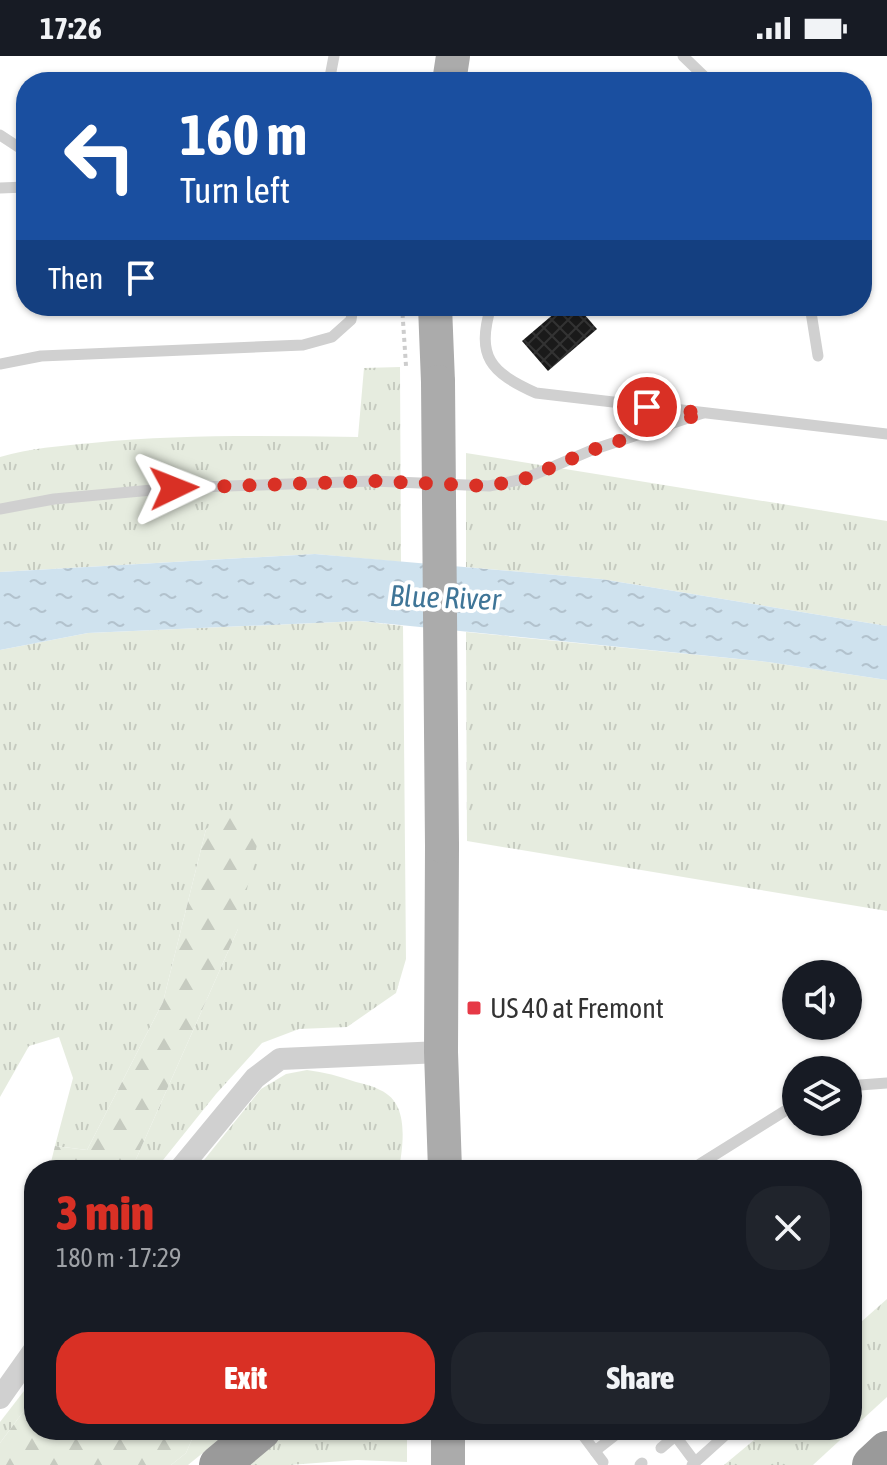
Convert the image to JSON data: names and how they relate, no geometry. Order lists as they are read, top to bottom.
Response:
{
  "water": ["Blue River"],
  "places": {
    "transit": ["US 40 at Fremont"]
  },
  "page": {
    "status": "17:26",
    "turn": ["160 m", "Turn left"],
    "then": "Then",
    "heading": ["3 min", "180 m · 17:29"],
    "buttons": ["Exit", "Share"]
  }
}
